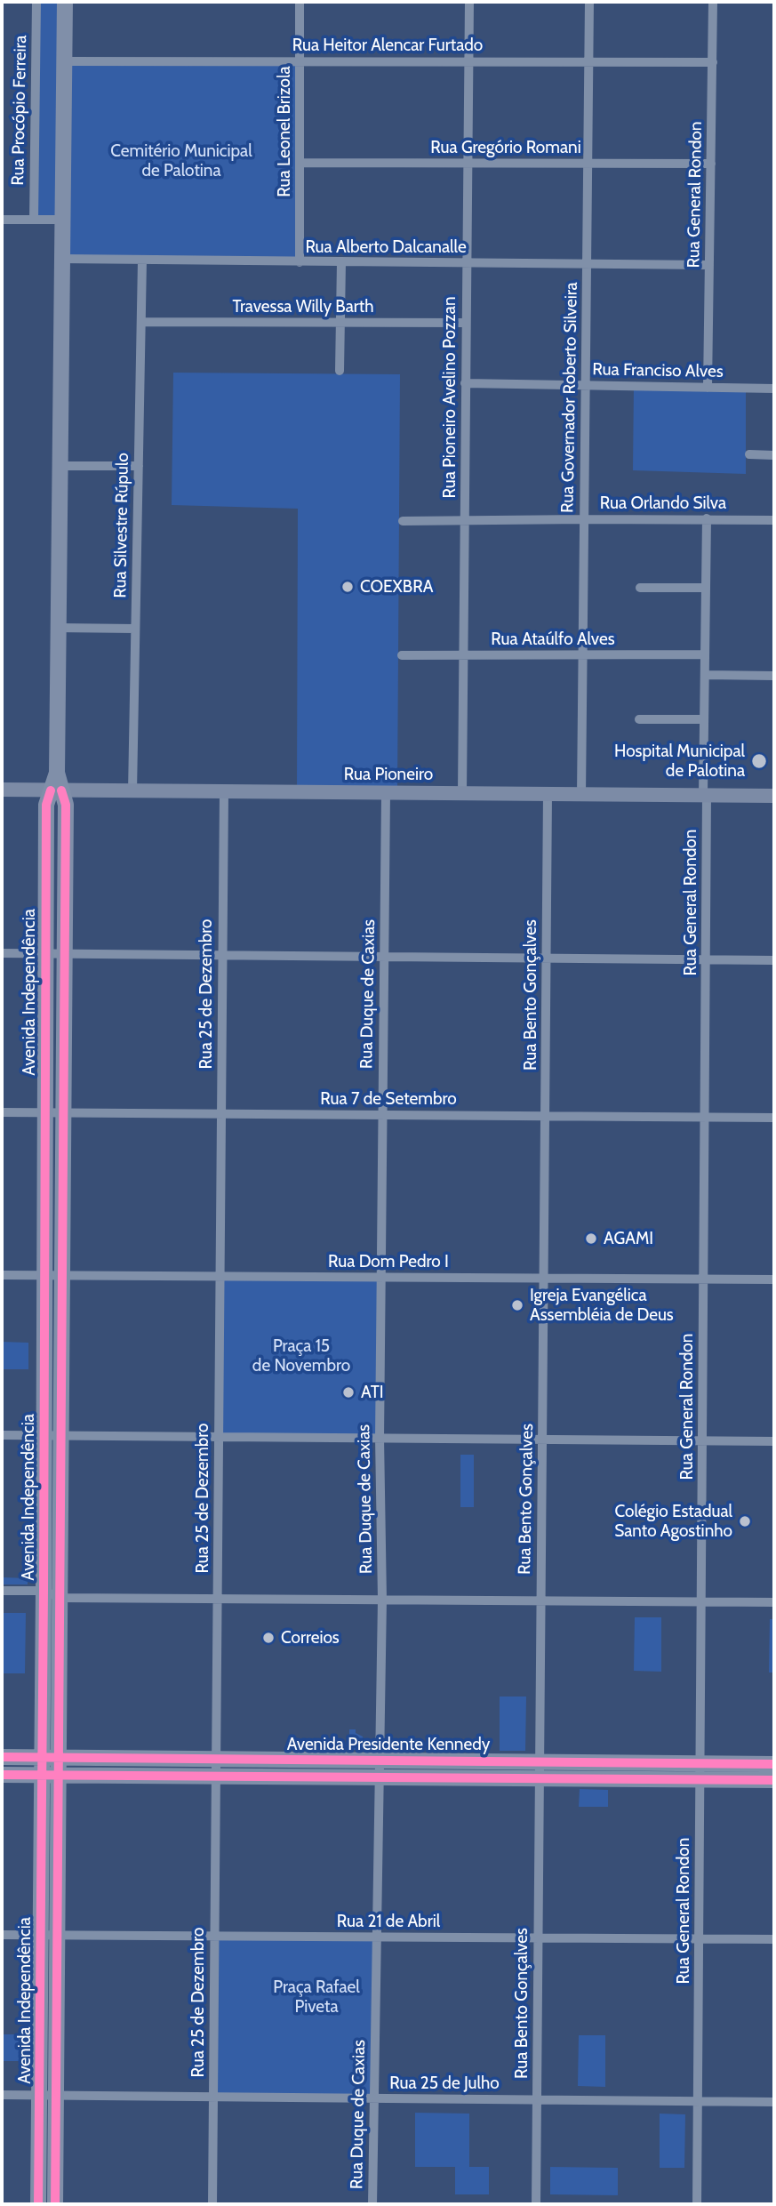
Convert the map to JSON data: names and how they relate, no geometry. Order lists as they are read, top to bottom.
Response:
{
  "streets": {
    "main road": ["Avenida Independência", "Avenida Presidente Kennedy"],
    "street": [
      "Rua Heitor Alencar Furtado",
      "Rua Procópio Ferreira",
      "Rua Leonel Brizola",
      "Rua Gregório Romani",
      "Rua General Rondon",
      "Rua Alberto Dalcanalle",
      "Travessa Willy Barth",
      "Rua Franciso Alves",
      "Rua Pioneiro Avelino Pozzan",
      "Rua Governador Roberto Silveira",
      "Rua Orlando Silva",
      "Rua Silvestre Rúpulo",
      "Rua Ataúlfo Alves",
      "Rua Pioneiro",
      "Rua 25 de Dezembro",
      "Rua Duque de Caxias",
      "Rua Bento Gonçalves",
      "Rua 7 de Setembro",
      "Rua Dom Pedro I",
      "Rua 21 de Abril",
      "Rua 25 de Julho"
    ]
  },
  "crossings": [
    ["Rua Heitor Alencar Furtado", "Rua Leonel Brizola"],
    ["Rua Heitor Alencar Furtado", "Rua General Rondon"],
    ["Rua Heitor Alencar Furtado", "Rua Pioneiro Avelino Pozzan"],
    ["Rua Heitor Alencar Furtado", "Rua Governador Roberto Silveira"],
    ["Rua Leonel Brizola", "Rua Gregório Romani"],
    ["Rua Leonel Brizola", "Rua Alberto Dalcanalle"],
    ["Rua Gregório Romani", "Rua General Rondon"],
    ["Rua Gregório Romani", "Rua Pioneiro Avelino Pozzan"],
    ["Rua Gregório Romani", "Rua Governador Roberto Silveira"],
    ["Rua General Rondon", "Rua Alberto Dalcanalle"],
    ["Rua General Rondon", "Rua Franciso Alves"],
    ["Rua General Rondon", "Rua Orlando Silva"],
    ["Rua General Rondon", "Rua Ataúlfo Alves"],
    ["Rua General Rondon", "Rua Pioneiro"],
    ["Rua General Rondon", "Rua 7 de Setembro"],
    ["Rua General Rondon", "Rua Dom Pedro I"],
    ["Rua General Rondon", "Avenida Presidente Kennedy"],
    ["Rua General Rondon", "Rua 21 de Abril"],
    ["Rua General Rondon", "Rua 25 de Julho"],
    ["Rua Alberto Dalcanalle", "Rua Pioneiro Avelino Pozzan"],
    ["Rua Alberto Dalcanalle", "Rua Governador Roberto Silveira"],
    ["Rua Alberto Dalcanalle", "Rua Silvestre Rúpulo"],
    ["Travessa Willy Barth", "Rua Pioneiro Avelino Pozzan"],
    ["Travessa Willy Barth", "Rua Silvestre Rúpulo"],
    ["Rua Franciso Alves", "Rua Pioneiro Avelino Pozzan"],
    ["Rua Franciso Alves", "Rua Governador Roberto Silveira"],
    ["Rua Pioneiro Avelino Pozzan", "Rua Orlando Silva"],
    ["Rua Pioneiro Avelino Pozzan", "Rua Ataúlfo Alves"],
    ["Rua Pioneiro Avelino Pozzan", "Rua Pioneiro"],
    ["Rua Governador Roberto Silveira", "Rua Orlando Silva"],
    ["Rua Governador Roberto Silveira", "Rua Ataúlfo Alves"],
    ["Rua Governador Roberto Silveira", "Rua Pioneiro"],
    ["Rua Silvestre Rúpulo", "Rua Pioneiro"],
    ["Rua Pioneiro", "Avenida Independência"],
    ["Rua Pioneiro", "Rua 25 de Dezembro"],
    ["Rua Pioneiro", "Rua Duque de Caxias"],
    ["Rua Pioneiro", "Rua Bento Gonçalves"],
    ["Avenida Independência", "Rua 7 de Setembro"],
    ["Avenida Independência", "Rua Dom Pedro I"],
    ["Avenida Independência", "Avenida Presidente Kennedy"],
    ["Avenida Independência", "Rua 21 de Abril"],
    ["Avenida Independência", "Rua 25 de Julho"],
    ["Rua 25 de Dezembro", "Rua 7 de Setembro"],
    ["Rua 25 de Dezembro", "Rua Dom Pedro I"],
    ["Rua 25 de Dezembro", "Avenida Presidente Kennedy"],
    ["Rua 25 de Dezembro", "Rua 21 de Abril"],
    ["Rua 25 de Dezembro", "Rua 25 de Julho"],
    ["Rua Duque de Caxias", "Rua 7 de Setembro"],
    ["Rua Duque de Caxias", "Rua Dom Pedro I"],
    ["Rua Duque de Caxias", "Avenida Presidente Kennedy"],
    ["Rua Duque de Caxias", "Rua 21 de Abril"],
    ["Rua Duque de Caxias", "Rua 25 de Julho"],
    ["Rua Bento Gonçalves", "Rua 7 de Setembro"],
    ["Rua Bento Gonçalves", "Rua Dom Pedro I"],
    ["Rua Bento Gonçalves", "Avenida Presidente Kennedy"],
    ["Rua Bento Gonçalves", "Rua 21 de Abril"],
    ["Rua Bento Gonçalves", "Rua 25 de Julho"]
  ],
  "parks": ["Cemitério Municipal de Palotina", "Praça 15 de Novembro", "Praça Rafael Piveta"],
  "places": [
    "COEXBRA",
    "Hospital Municipal de Palotina",
    "AGAMI",
    "Igreja Evangélica Assembléia de Deus",
    "ATI",
    "Colégio Estadual Santo Agostinho",
    "Correios"
  ]
}
